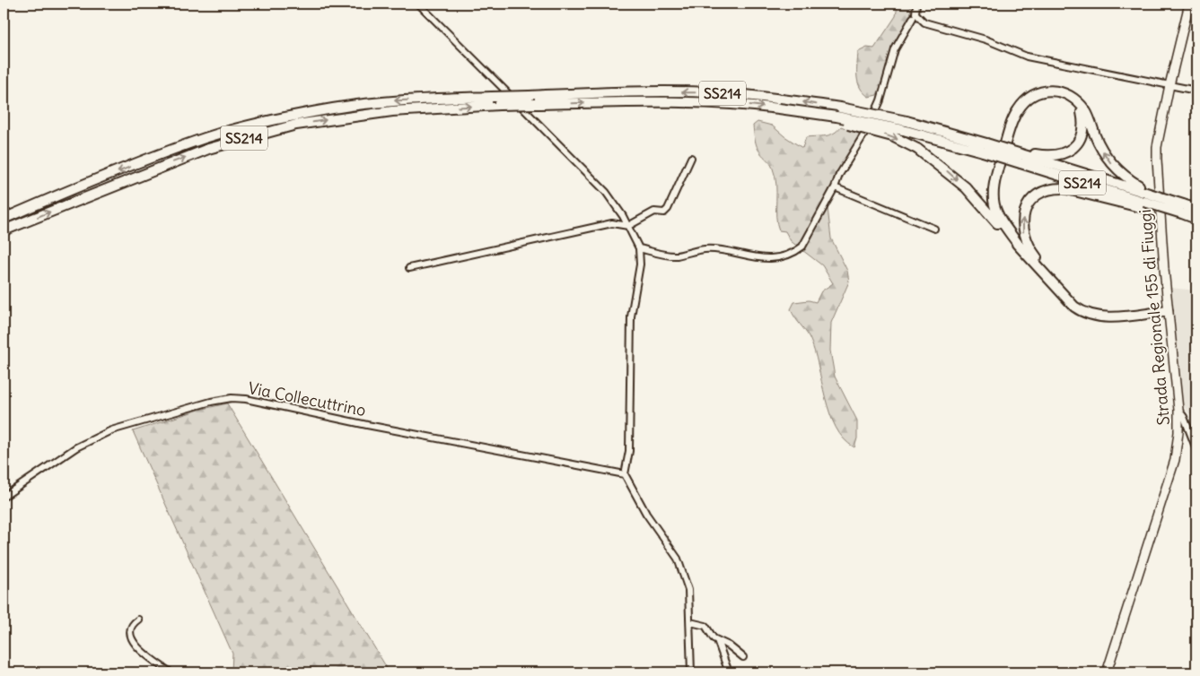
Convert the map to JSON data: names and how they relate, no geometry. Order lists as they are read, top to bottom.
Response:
{
  "streets": {
    "highway": ["SS214"],
    "main road": ["Strada Regionale 155 di Fiuggi"],
    "street": ["Via Collecuttrino"]
  }
}
